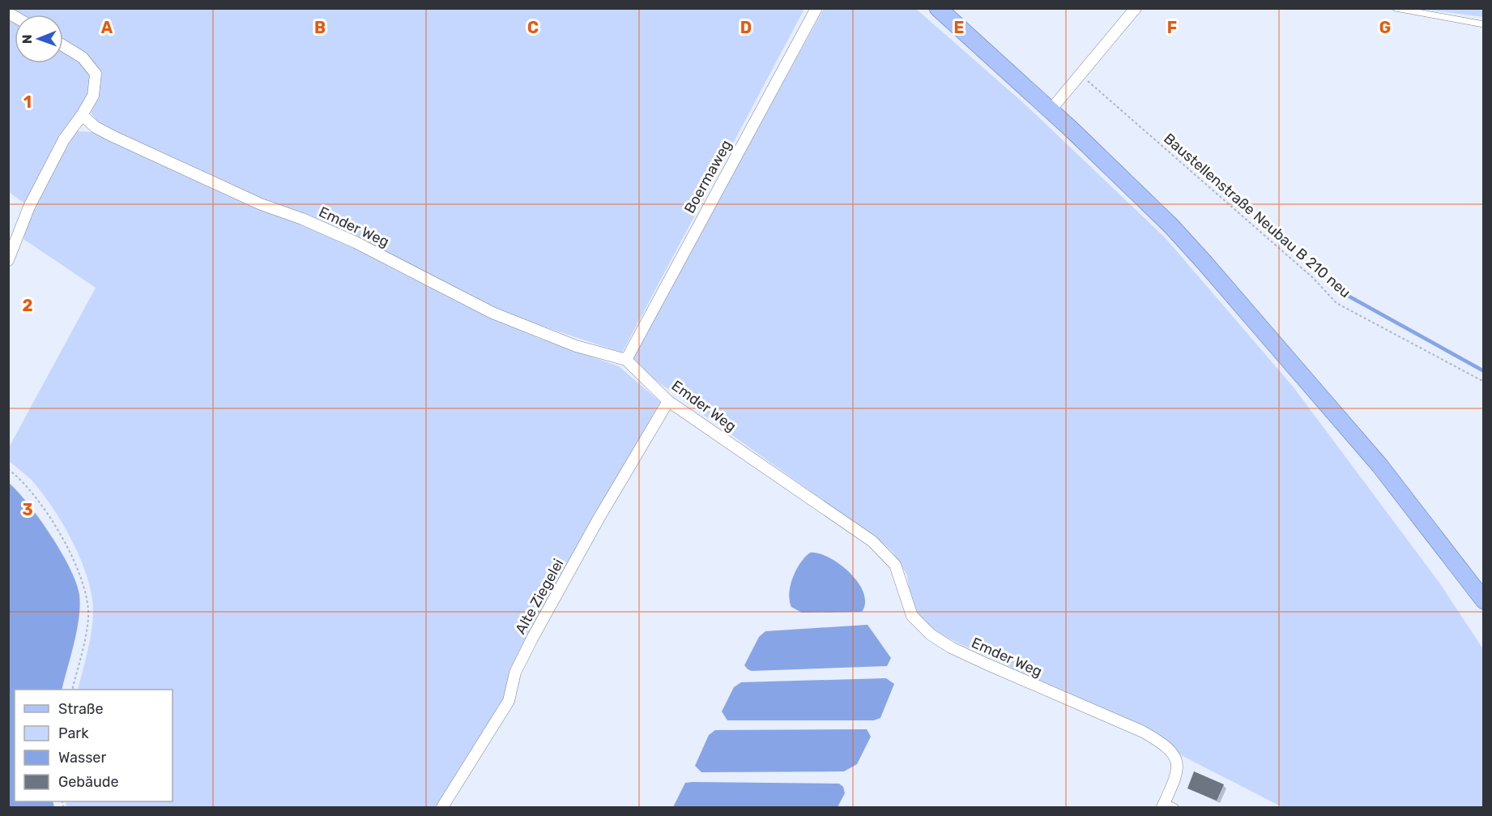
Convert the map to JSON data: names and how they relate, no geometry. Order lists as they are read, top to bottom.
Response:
{
  "streets": {
    "street": ["Boermaweg", "Emder Weg", "Alte Ziegelei"],
    "path": ["Baustellenstraße Neubau B 210 neu"]
  },
  "crossings": [
    ["Boermaweg", "Emder Weg"],
    ["Emder Weg", "Alte Ziegelei"]
  ],
  "legend": [
    "Straße",
    "Park",
    "Wasser",
    "Gebäude"
  ],
  "north": "left",
  "grid": {
    "columns": [
      "A",
      "B",
      "C",
      "D",
      "E",
      "F",
      "G"
    ],
    "rows": ["1", "2", "3"]
  }
}
